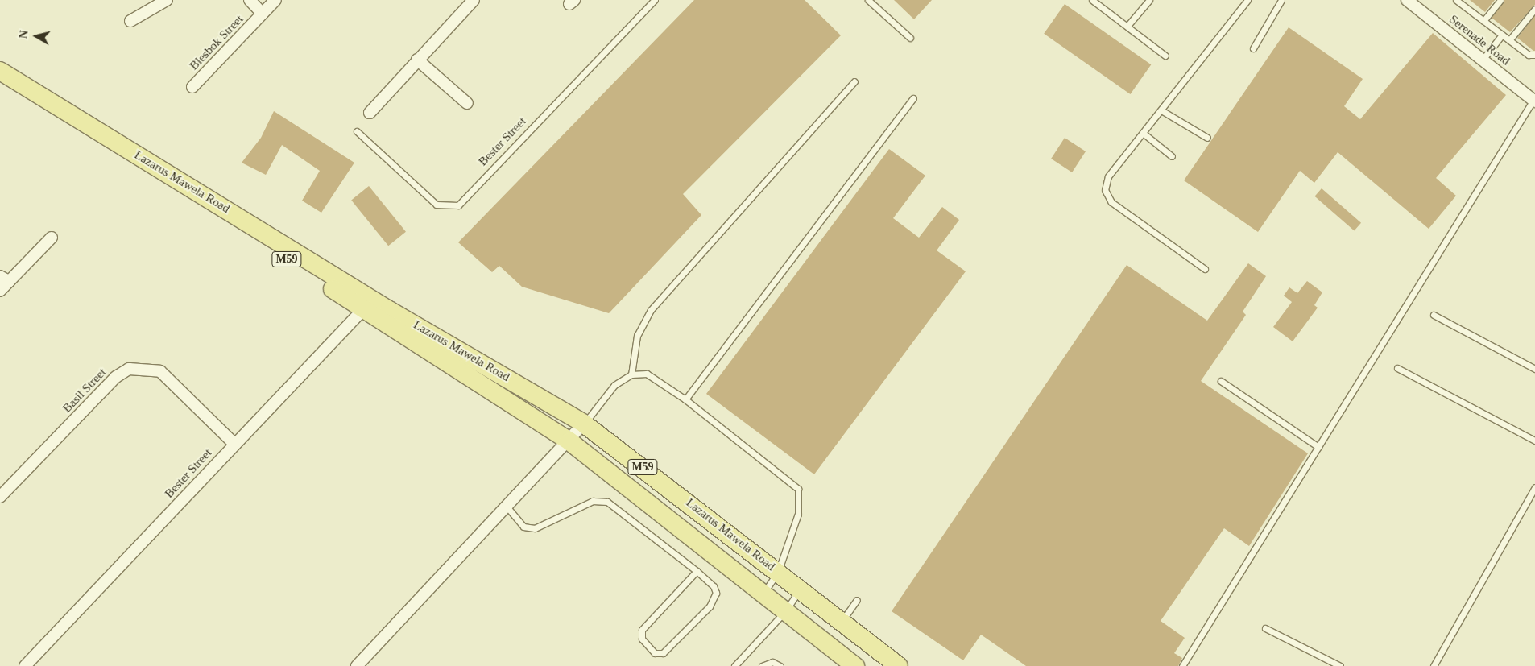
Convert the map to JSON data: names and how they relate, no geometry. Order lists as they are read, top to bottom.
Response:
{
  "streets": {
    "main road": ["Lazarus Mawela Road", "M59"],
    "street": [
      "Serenade Road",
      "Blesbok Street",
      "Bester Street",
      "Basil Street"
    ]
  },
  "crossings": [
    ["Bester Street", "Lazarus Mawela Road"],
    ["Bester Street", "Basil Street"]
  ],
  "north": "left"
}
